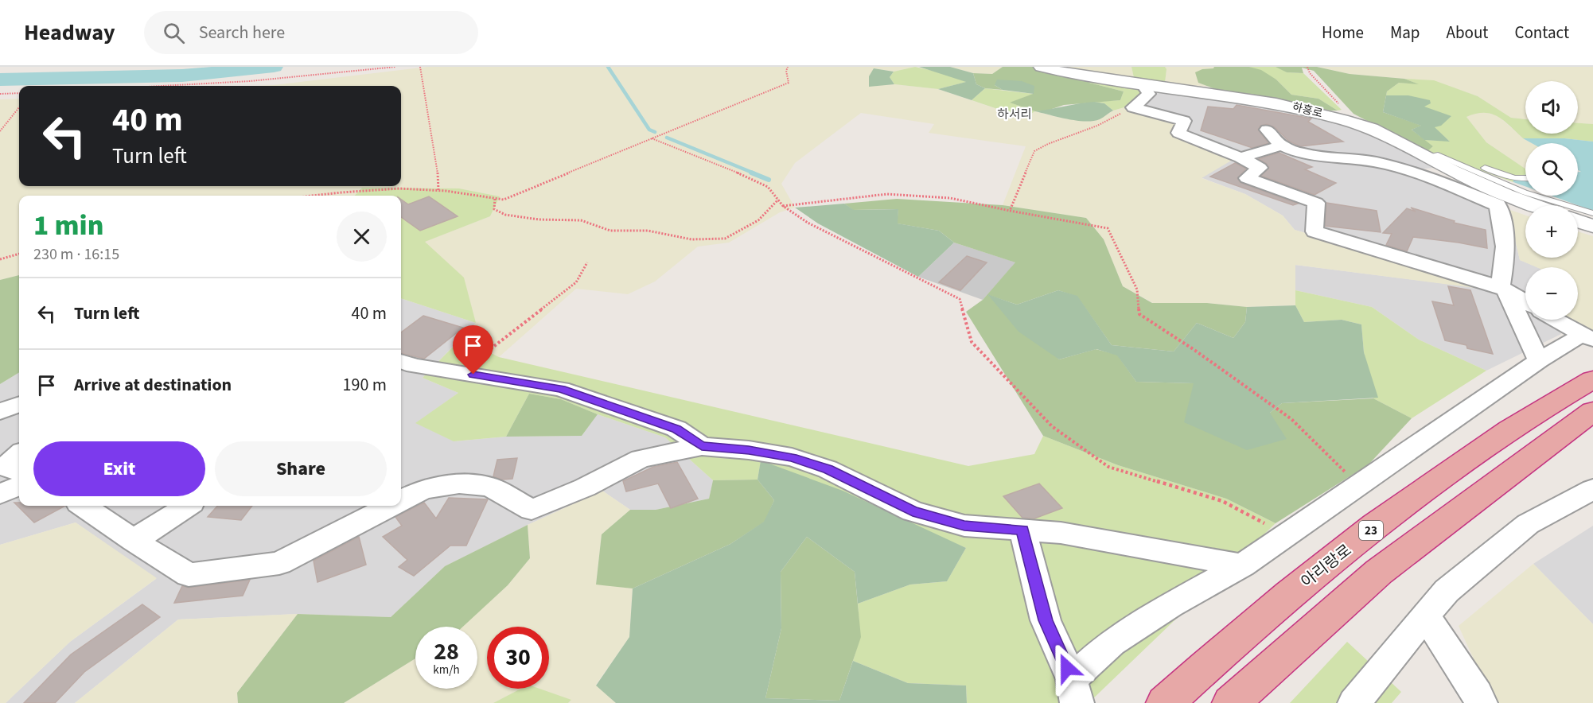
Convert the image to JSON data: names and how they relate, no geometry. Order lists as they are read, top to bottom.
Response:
{
  "streets": {
    "highway": ["23", "아리랑로"],
    "street": ["하흥로"]
  },
  "districts": ["하서리"],
  "page": {
    "header": "Headway",
    "search": "Search here",
    "nav": [
      "Home",
      "Map",
      "About",
      "Contact"
    ],
    "map_buttons": ["+", "−"],
    "turn": ["40 m", "Turn left"],
    "heading": ["1 min", "230 m · 16:15"],
    "list": [
      {
        "name": "Turn left",
        "value": "40 m"
      },
      {
        "name": "Arrive at destination",
        "value": "190 m"
      }
    ],
    "buttons": ["Exit", "Share"],
    "speed": "28 km/h",
    "limit": "30"
  }
}
